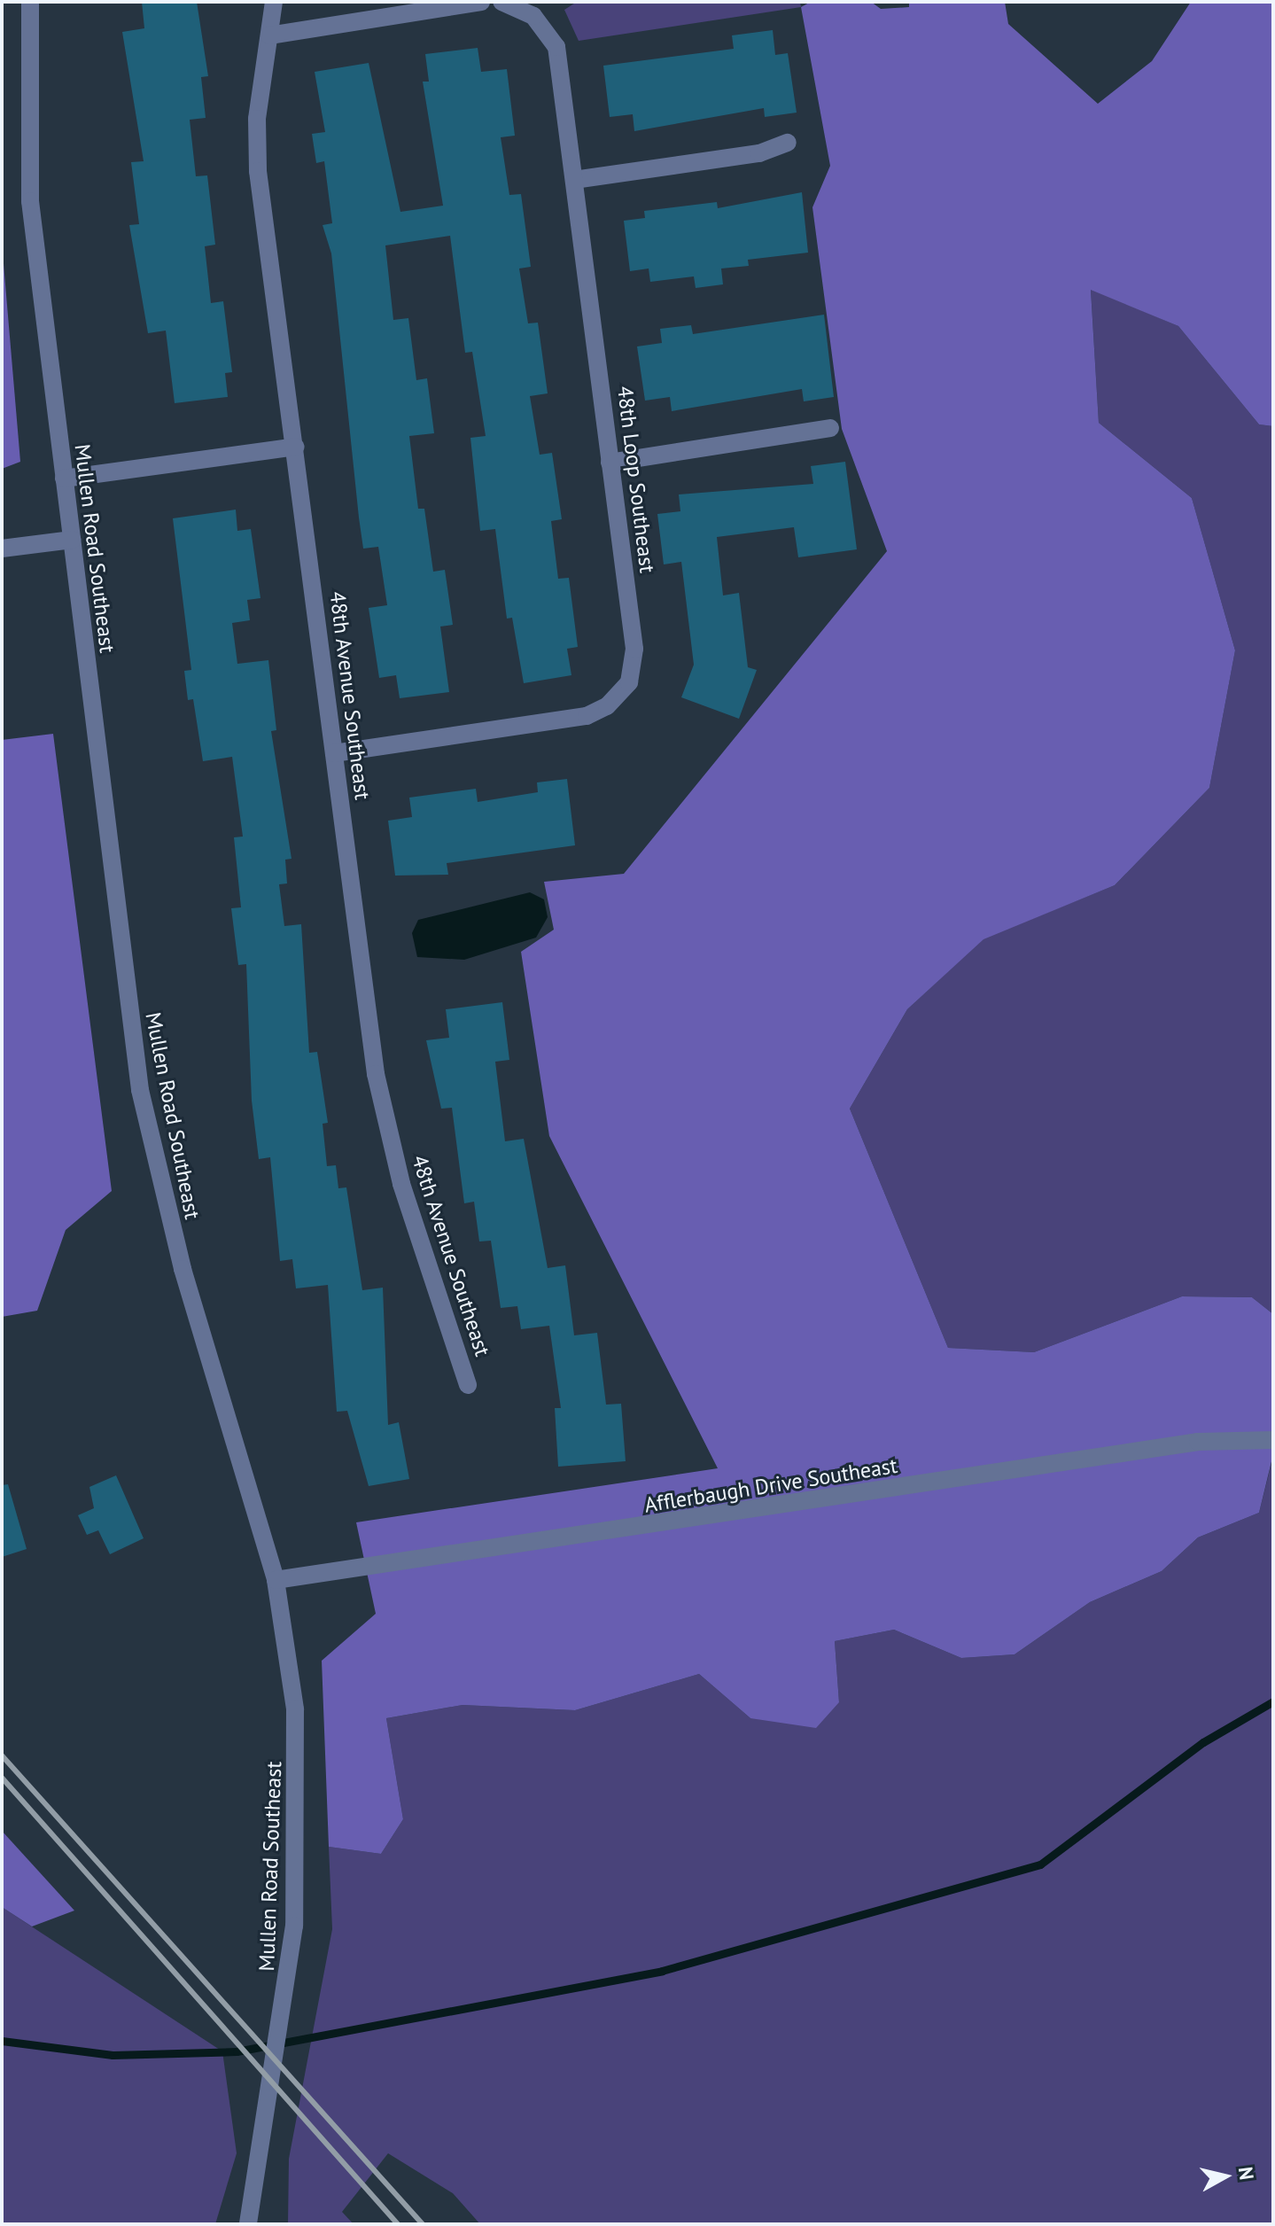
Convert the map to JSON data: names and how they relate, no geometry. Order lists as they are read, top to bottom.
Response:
{
  "streets": {
    "street": [
      "48th Loop Southeast",
      "Mullen Road Southeast",
      "48th Avenue Southeast",
      "Afflerbaugh Drive Southeast"
    ]
  },
  "crossings": [
    ["48th Loop Southeast", "48th Avenue Southeast"],
    ["Mullen Road Southeast", "Afflerbaugh Drive Southeast"]
  ],
  "north": "right"
}
